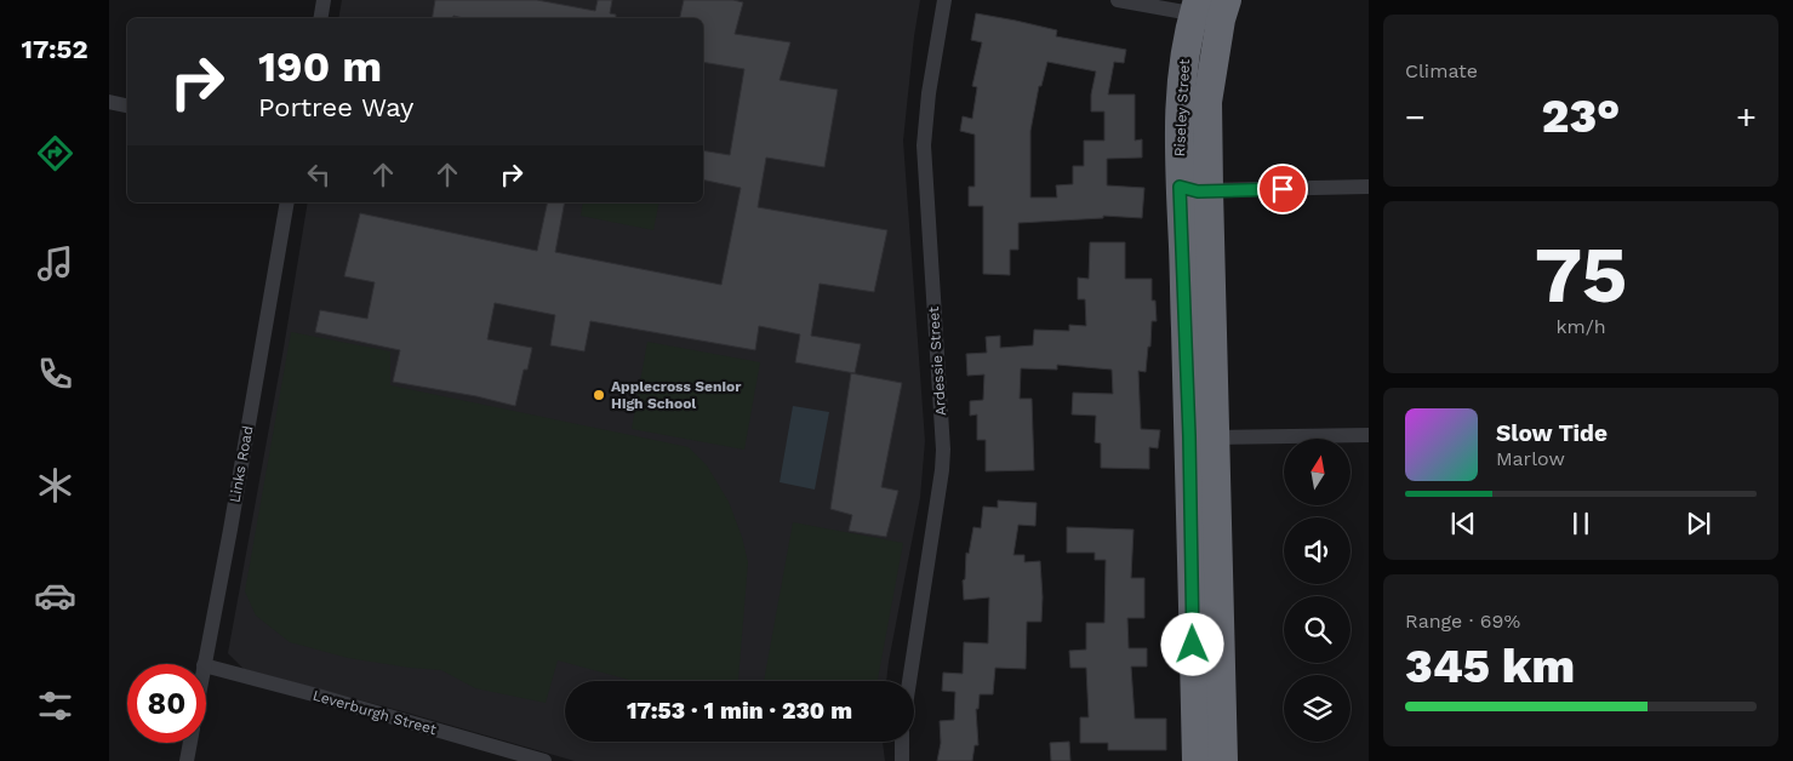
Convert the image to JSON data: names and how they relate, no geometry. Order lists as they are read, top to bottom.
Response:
{
  "streets": {
    "highway": ["Riseley Street"],
    "street": ["Ardessie Street", "Links Road", "Leverburgh Street"]
  },
  "places": ["Applecross Senior High School"],
  "north": "top",
  "page": {
    "tabs": "17:52",
    "tile": [
      "Climate",
      ["75", "km/h"],
      ["Range · 69%", "345 km"]
    ],
    "turn": ["190 m", "Portree Way"],
    "heat": ["−", "23°", "+"],
    "song": ["Slow Tide", "Marlow"],
    "limit": "80",
    "trip": "17:53 · 1 min · 230 m"
  }
}
